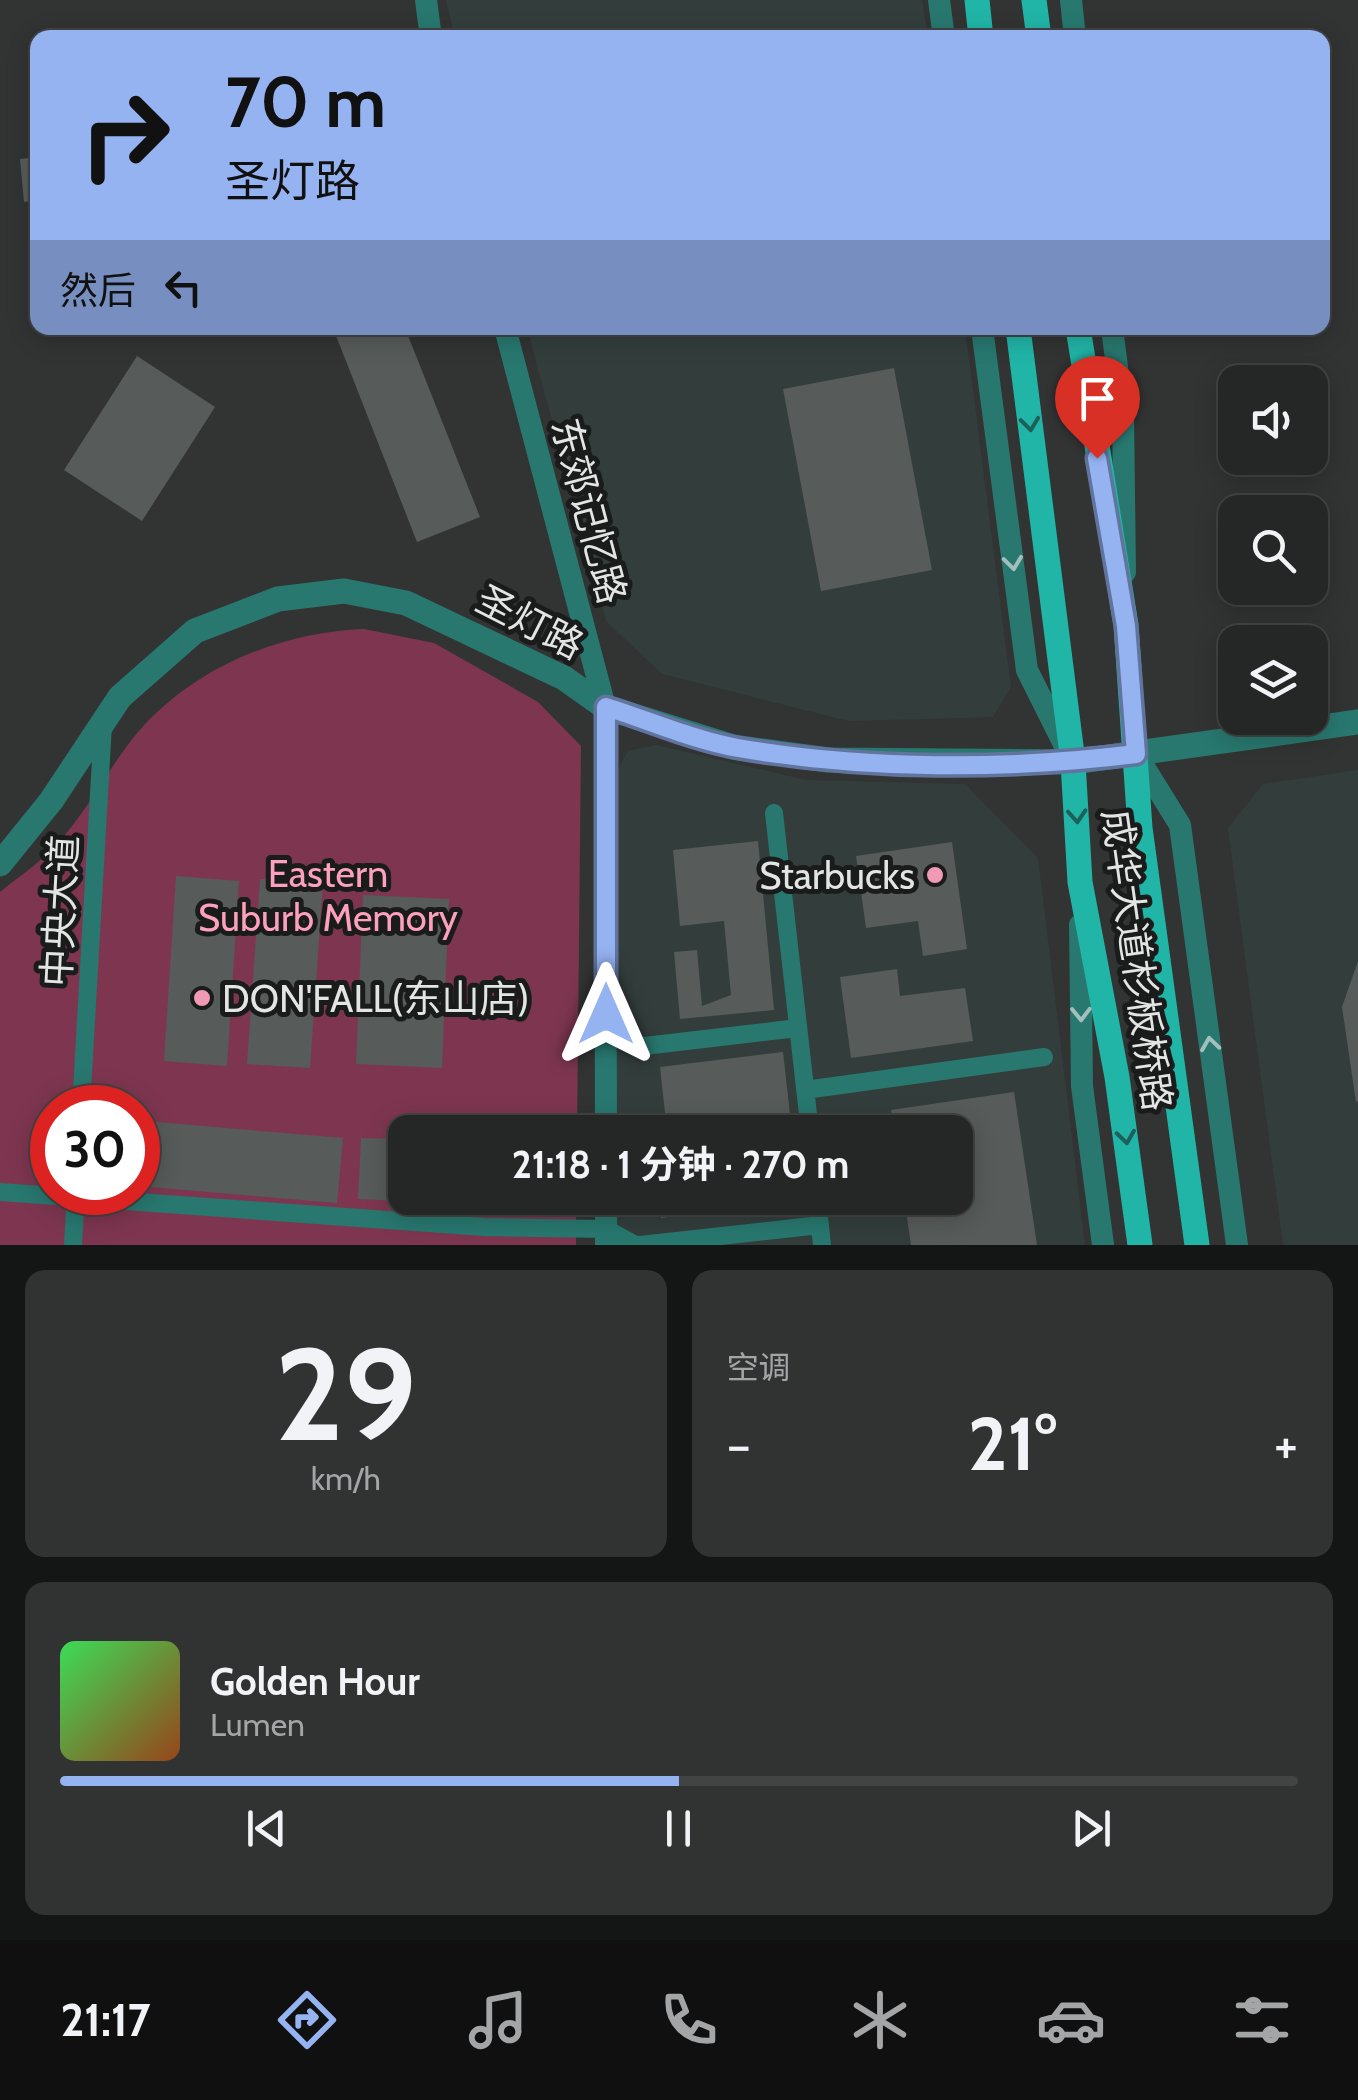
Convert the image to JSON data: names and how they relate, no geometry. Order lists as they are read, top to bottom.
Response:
{
  "streets": {
    "main road": ["成华大道杉板桥路"],
    "street": ["东郊记忆路", "圣灯路", "中央大道"]
  },
  "crossings": [
    ["东郊记忆路", "圣灯路"],
    ["圣灯路", "中央大道"],
    ["圣灯路", "成华大道杉板桥路"]
  ],
  "parks": ["Eastern Suburb Memory"],
  "places": ["Starbucks", "DON'FALL(东山店)"],
  "page": {
    "turn": ["70 m", "圣灯路"],
    "then": "然后",
    "limit": "30",
    "trip": "21:18 · 1 分钟 · 270 m",
    "tile": [
      ["29", "km/h"],
      "空调"
    ],
    "heat": ["−", "21°", "+"],
    "song": ["Golden Hour", "Lumen"],
    "tabs": "21:17"
  }
}
